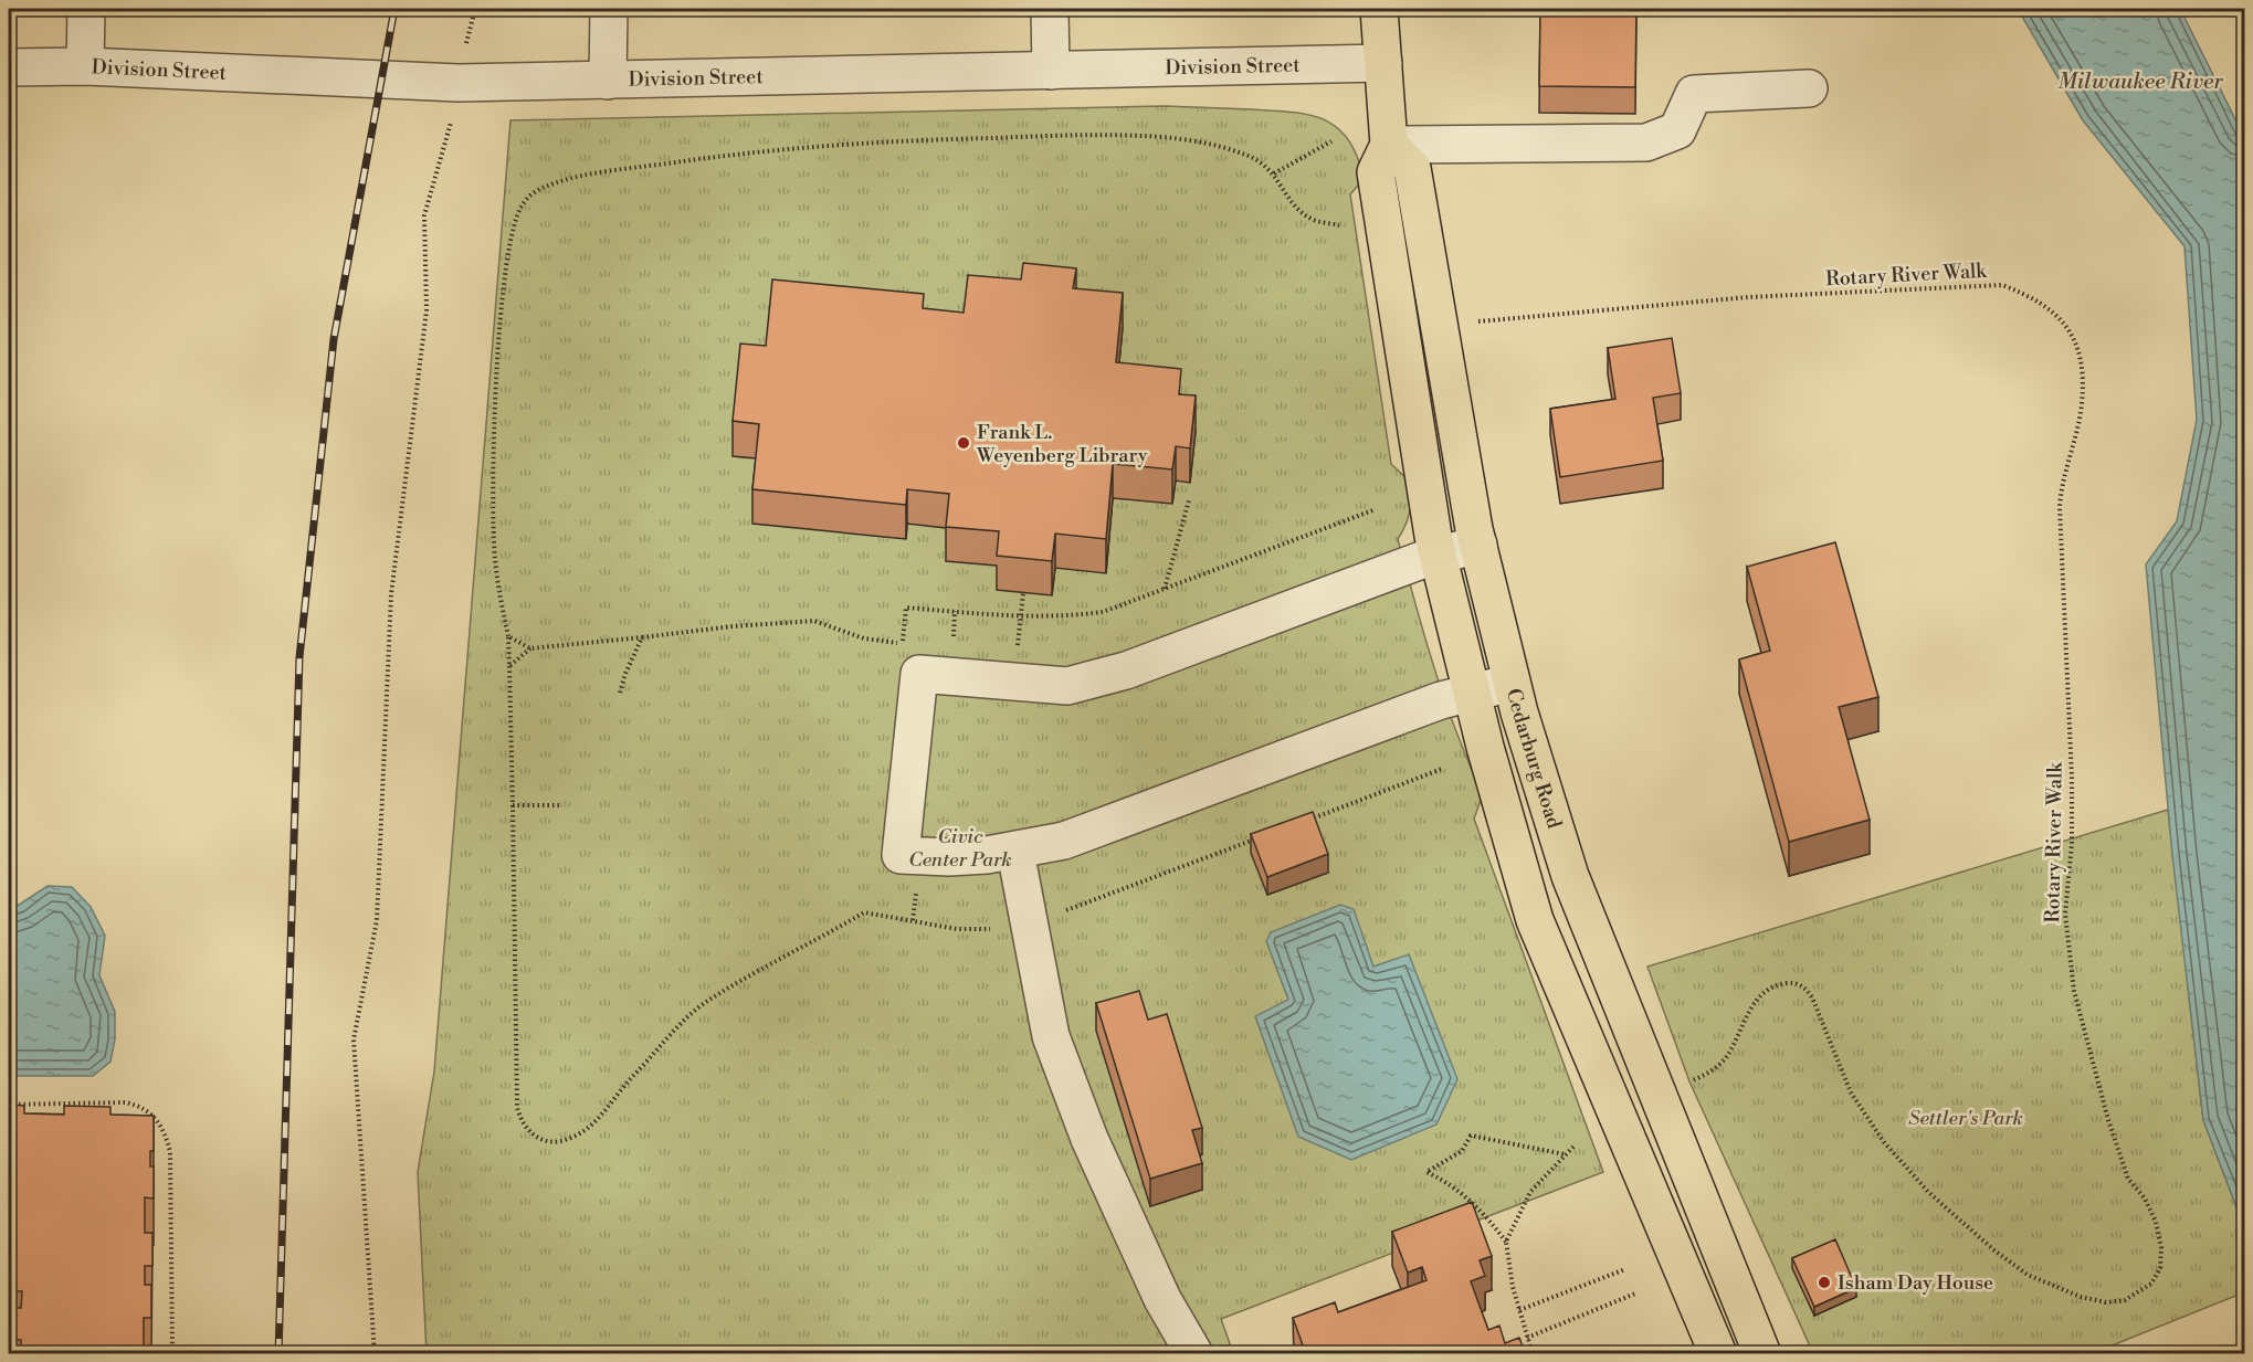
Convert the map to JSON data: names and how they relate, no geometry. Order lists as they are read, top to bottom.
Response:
{
  "streets": {
    "main road": ["Cedarburg Road"],
    "street": ["Division Street"],
    "path": ["Rotary River Walk"]
  },
  "crossings": [
    ["Division Street", "Cedarburg Road"]
  ],
  "water": ["Milwaukee River"],
  "parks": ["Civic Center Park", "Settler's Park"],
  "places": ["Frank L. Weyenberg Library", "Isham Day House"]
}
